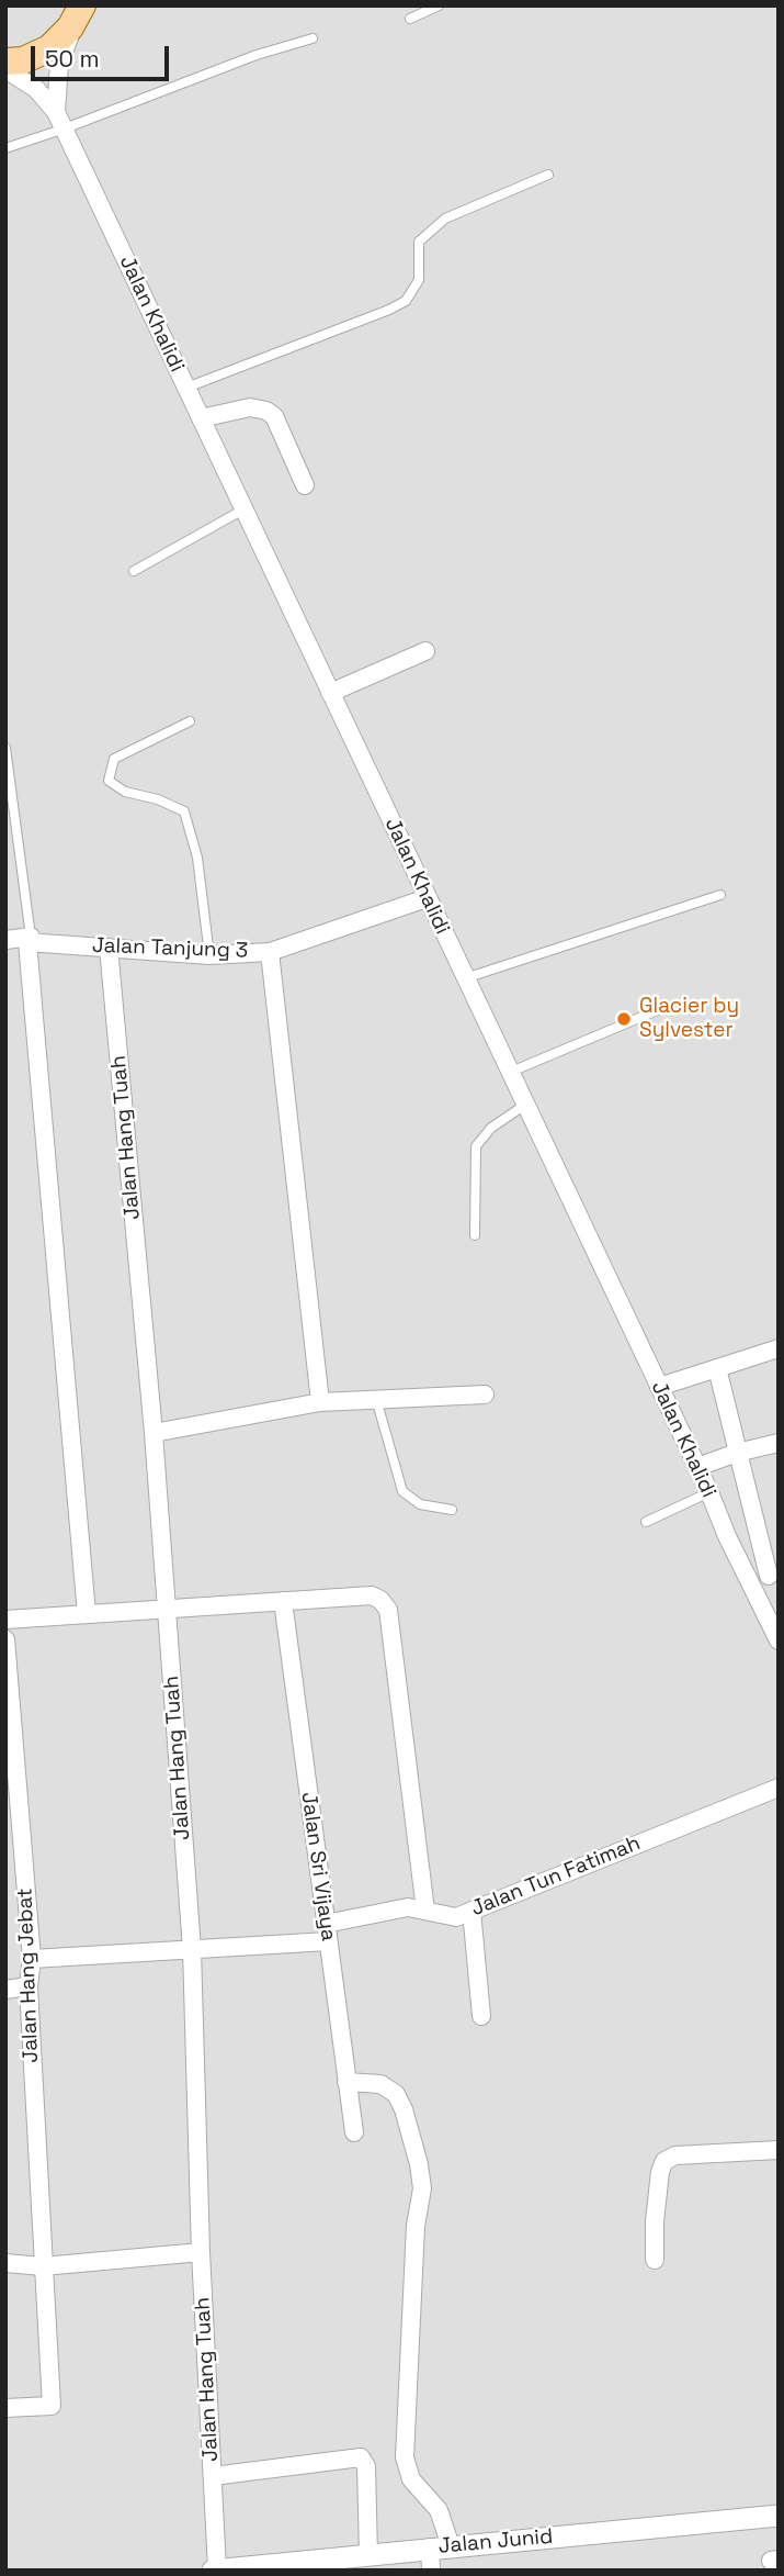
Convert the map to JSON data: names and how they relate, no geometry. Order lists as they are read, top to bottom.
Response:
{
  "streets": {
    "street": [
      "Jalan Khalidi",
      "Jalan Tanjung 3",
      "Jalan Hang Tuah",
      "Jalan Sri Vijaya",
      "Jalan Tun Fatimah",
      "Jalan Hang Jebat",
      "Jalan Junid"
    ]
  },
  "crossings": [
    ["Jalan Khalidi", "Jalan Tanjung 3"],
    ["Jalan Tanjung 3", "Jalan Hang Tuah"],
    ["Jalan Hang Tuah", "Jalan Tun Fatimah"],
    ["Jalan Hang Tuah", "Jalan Junid"],
    ["Jalan Sri Vijaya", "Jalan Tun Fatimah"],
    ["Jalan Tun Fatimah", "Jalan Hang Jebat"]
  ],
  "places": ["Glacier by Sylvester"],
  "scale_bar": "50 m"
}
